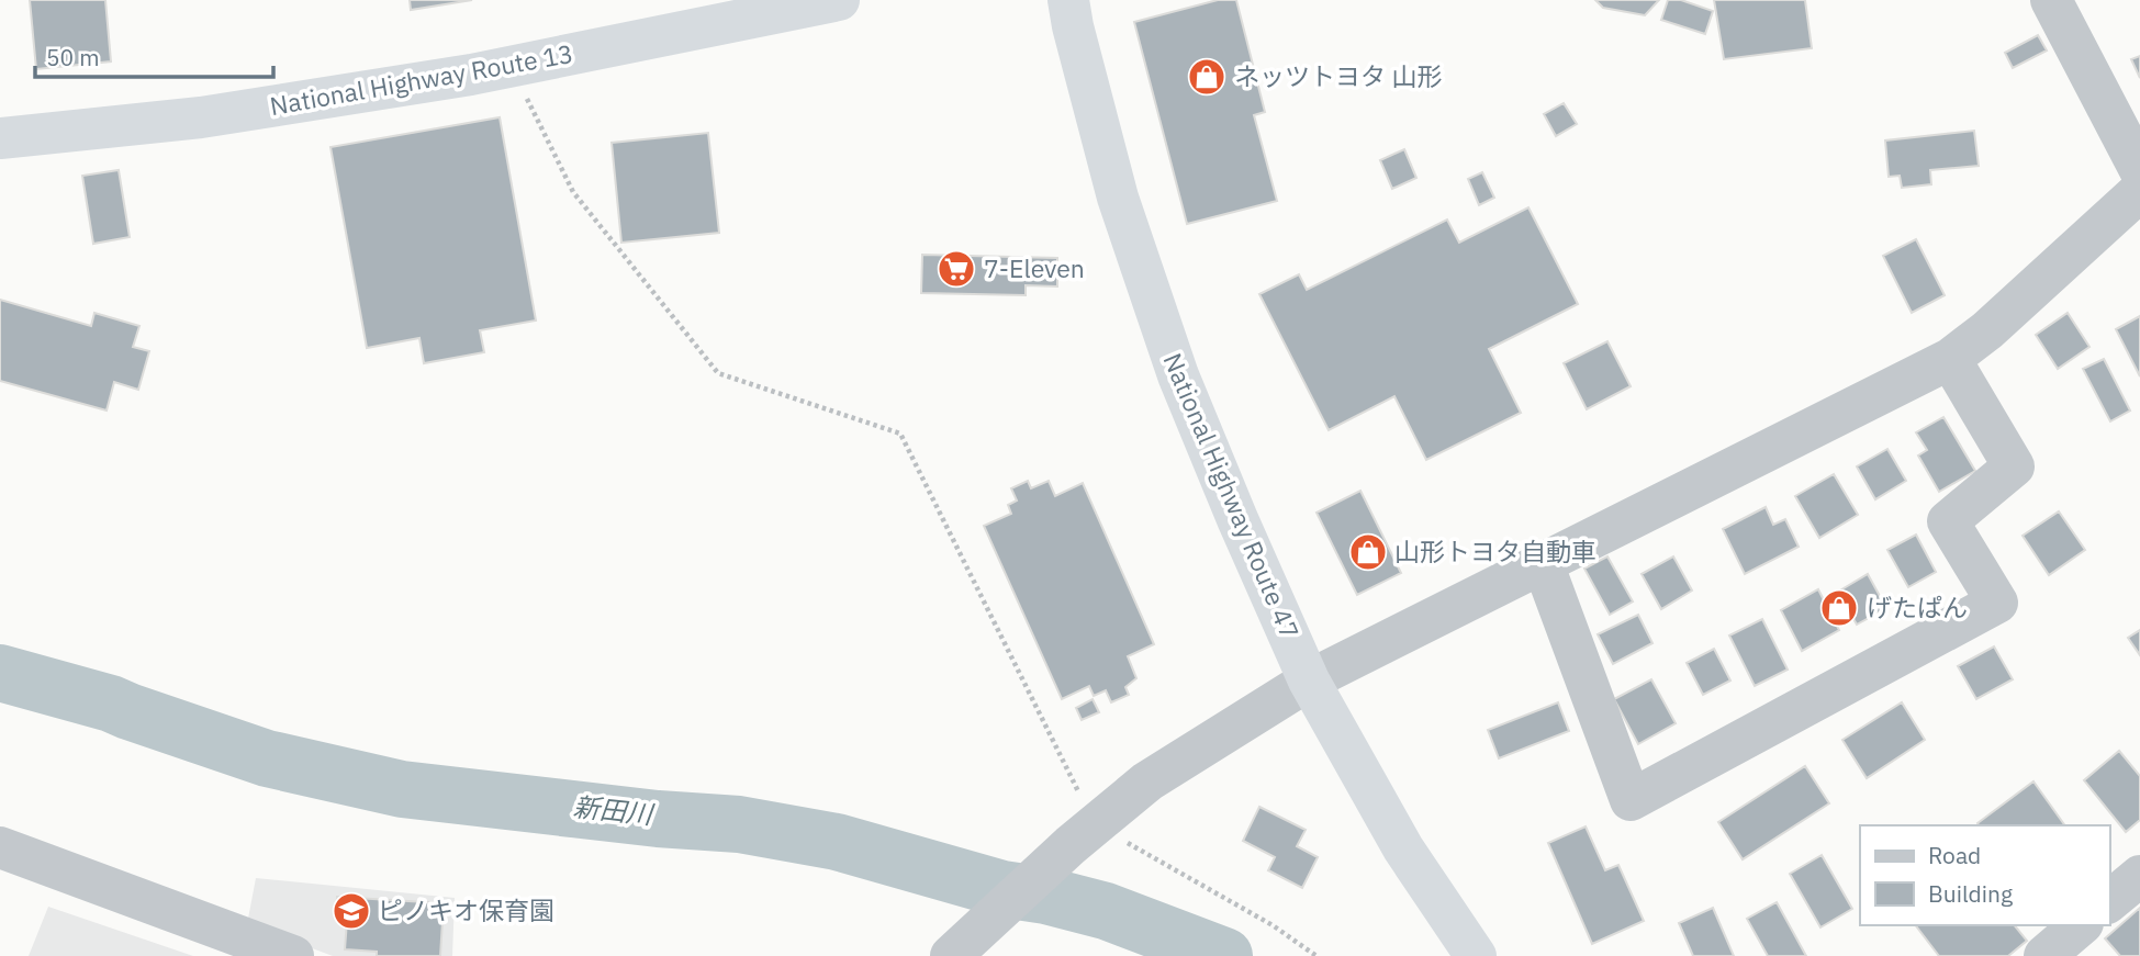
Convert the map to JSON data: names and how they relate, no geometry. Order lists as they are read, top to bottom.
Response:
{
  "streets": {
    "highway": ["National Highway Route 13", "National Highway Route 47"]
  },
  "water": ["新田川"],
  "places": {
    "shop": ["ネッツトヨタ 山形", "山形トヨタ自動車", "げたぱん"],
    "supermarket": ["7-Eleven"],
    "school or university": ["ピノキオ保育園"]
  },
  "legend": ["Road", "Building"],
  "scale_bar": "50 m"
}
